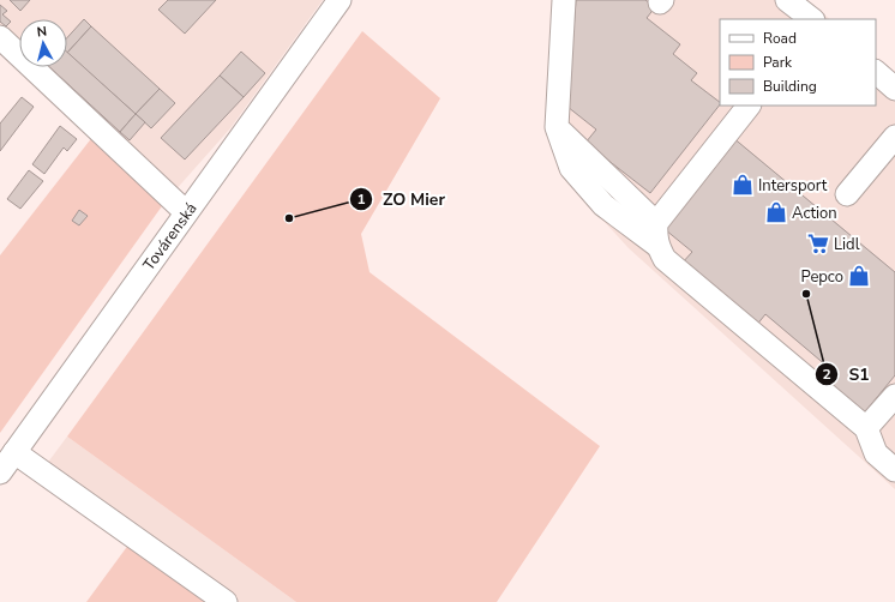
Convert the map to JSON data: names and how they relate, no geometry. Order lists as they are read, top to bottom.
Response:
{
  "streets": {
    "street": ["Továrenská"]
  },
  "places": {
    "shop": ["Intersport", "Action", "Pepco"],
    "other": ["ZO Mier", "S1"],
    "supermarket": ["Lidl"]
  },
  "legend": ["Road", "Park", "Building"],
  "north": "top"
}
